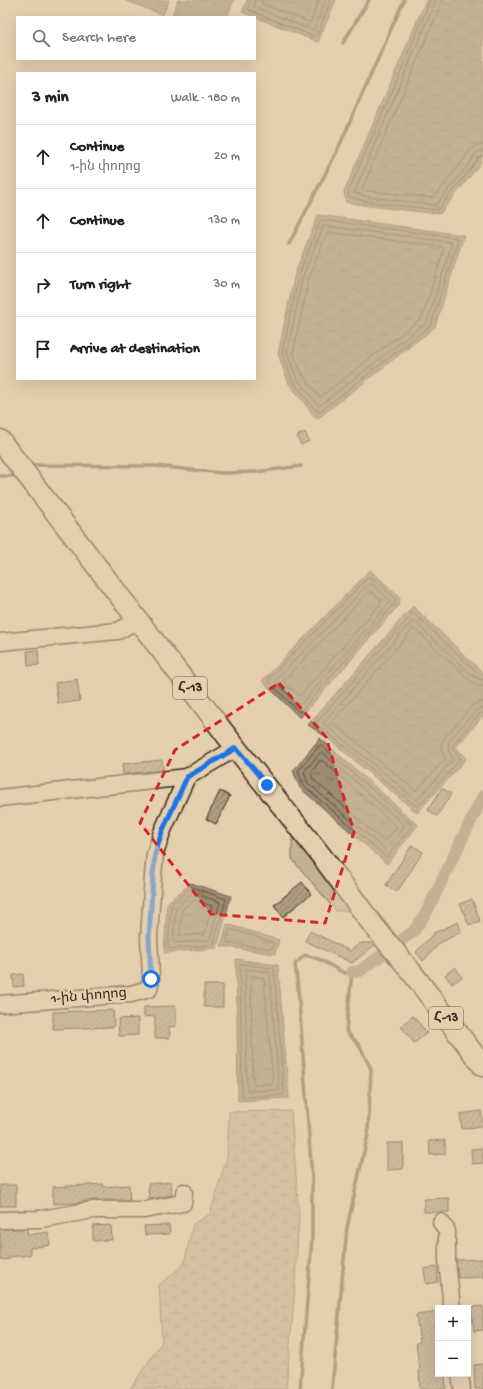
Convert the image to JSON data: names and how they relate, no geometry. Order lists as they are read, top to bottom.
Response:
{
  "streets": {
    "main road": ["Հ-13"],
    "street": ["1-ին փողոց"]
  },
  "page": {
    "search": "Search here",
    "heading": ["3 min", "Walk · 180 m"],
    "list": [
      ["Continue", "1-ին փողոց", "20 m"],
      ["Continue", "130 m"],
      ["Turn right", "30 m"],
      "Arrive at destination"
    ],
    "map_buttons": ["+", "−"]
  }
}
